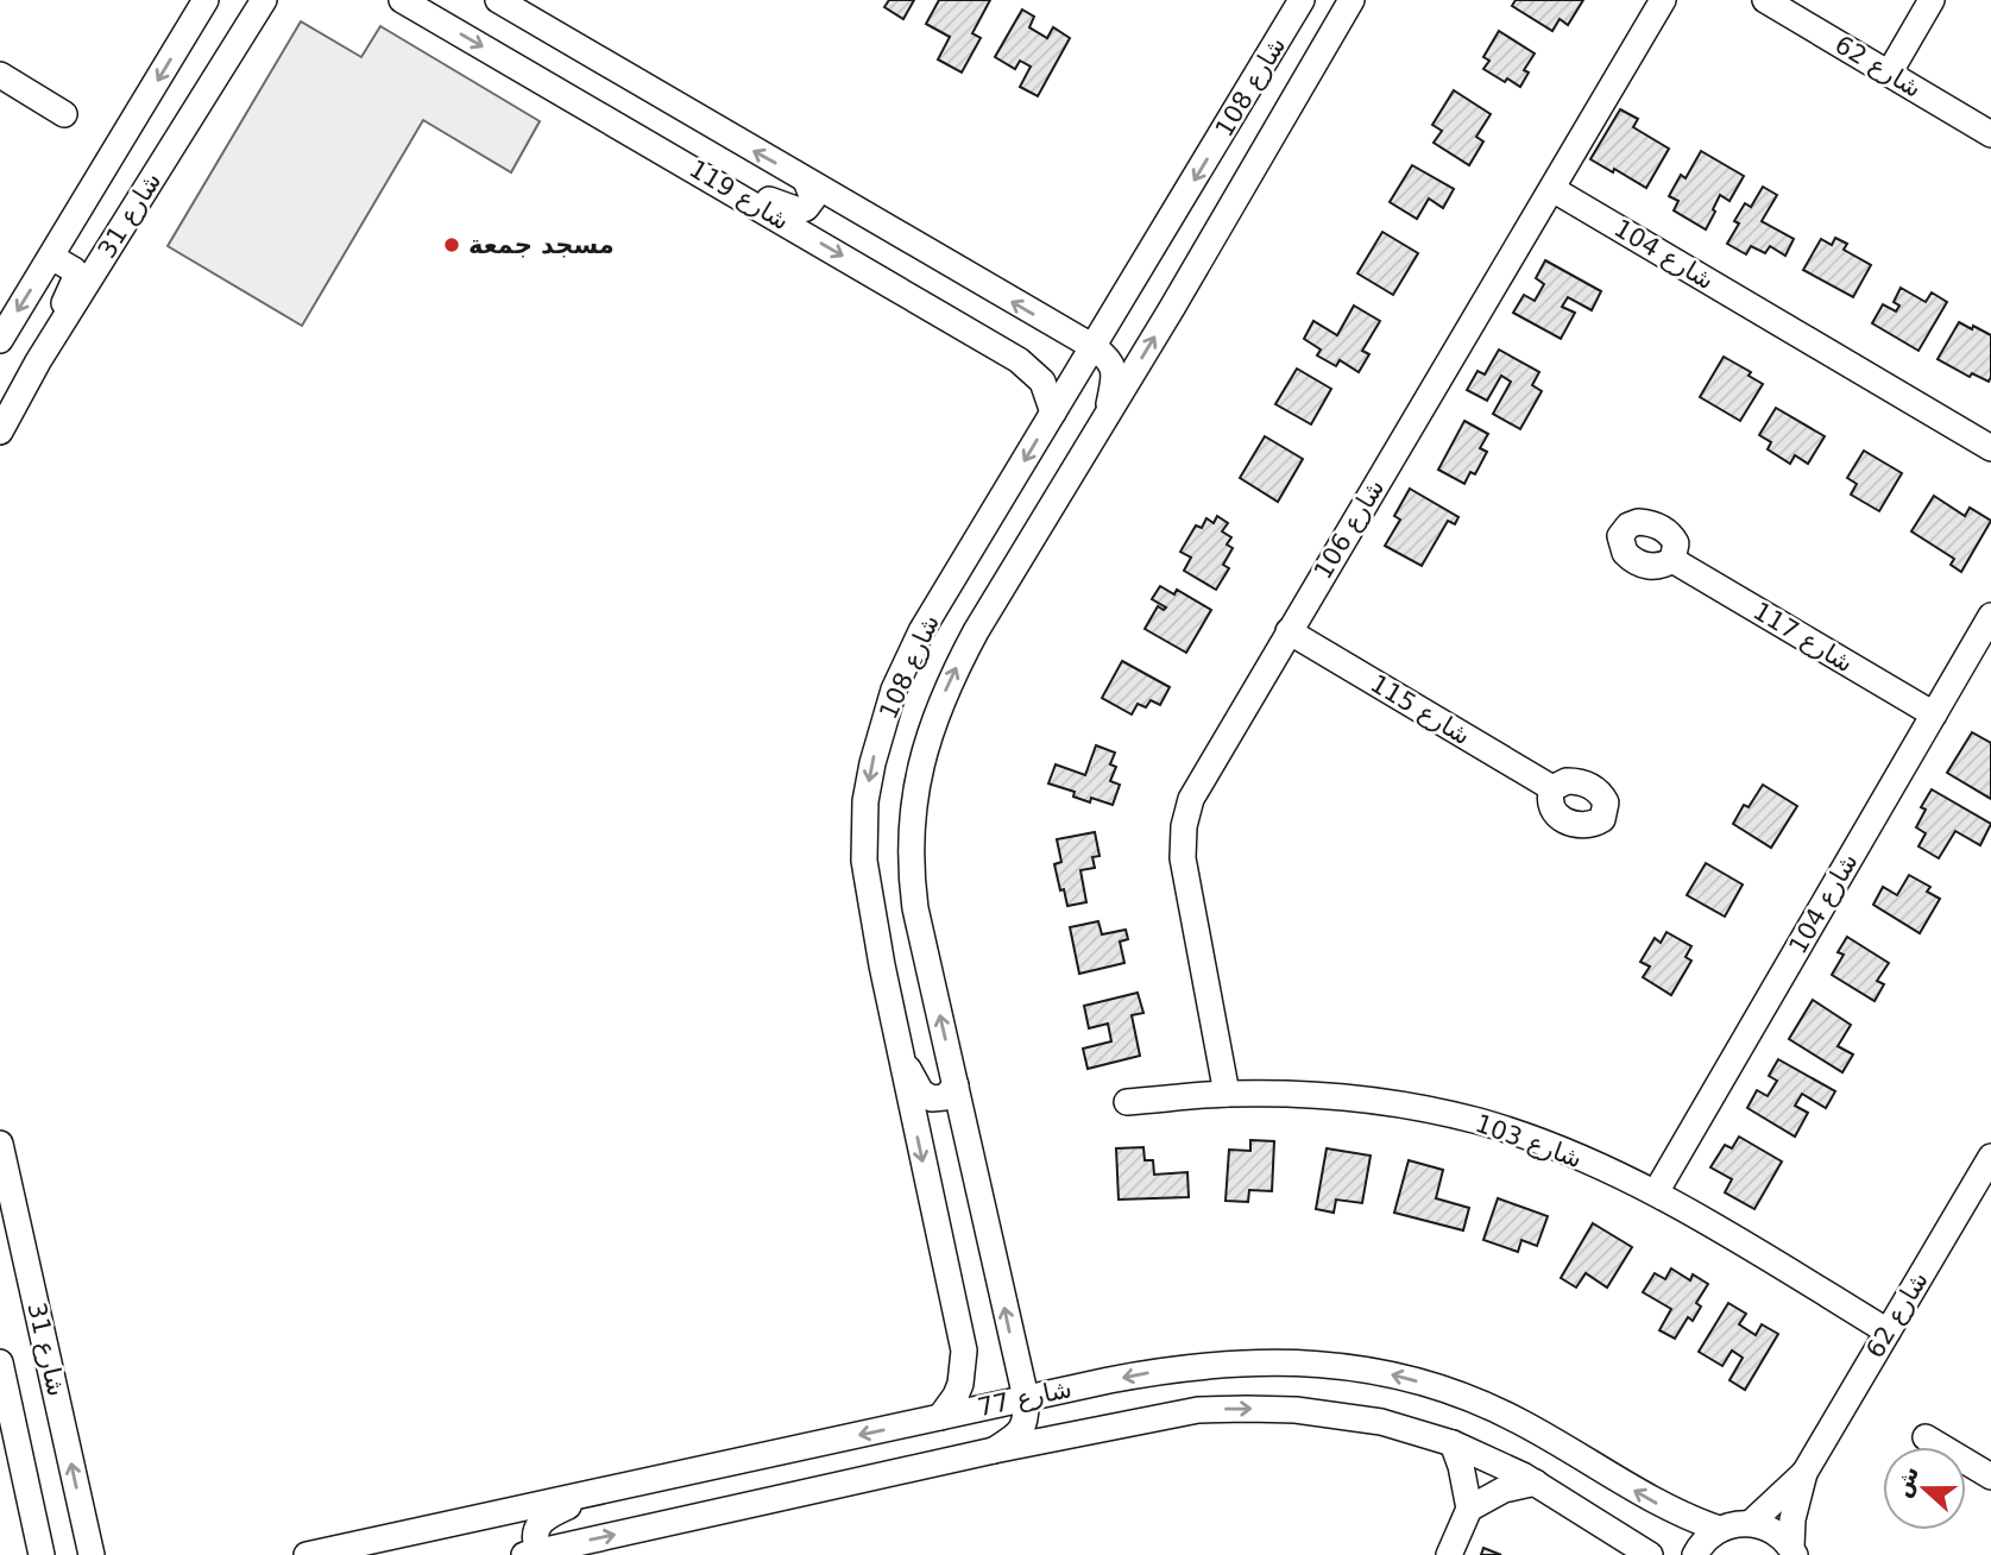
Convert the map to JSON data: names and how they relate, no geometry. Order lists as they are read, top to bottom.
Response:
{
  "streets": {
    "street": [
      "شارع 62",
      "شارع 108",
      "شارع 119",
      "شارع 31",
      "شارع 104",
      "شارع 106",
      "شارع 117",
      "شارع 115",
      "شارع 103",
      "شارع 77"
    ]
  },
  "crossings": [
    ["شارع 62", "شارع 103"],
    ["شارع 108", "شارع 119"],
    ["شارع 108", "شارع 77"],
    ["شارع 104", "شارع 106"],
    ["شارع 104", "شارع 117"],
    ["شارع 104", "شارع 103"],
    ["شارع 106", "شارع 115"],
    ["شارع 106", "شارع 103"]
  ],
  "places": ["مسجد جمعة"],
  "north": "left"
}
